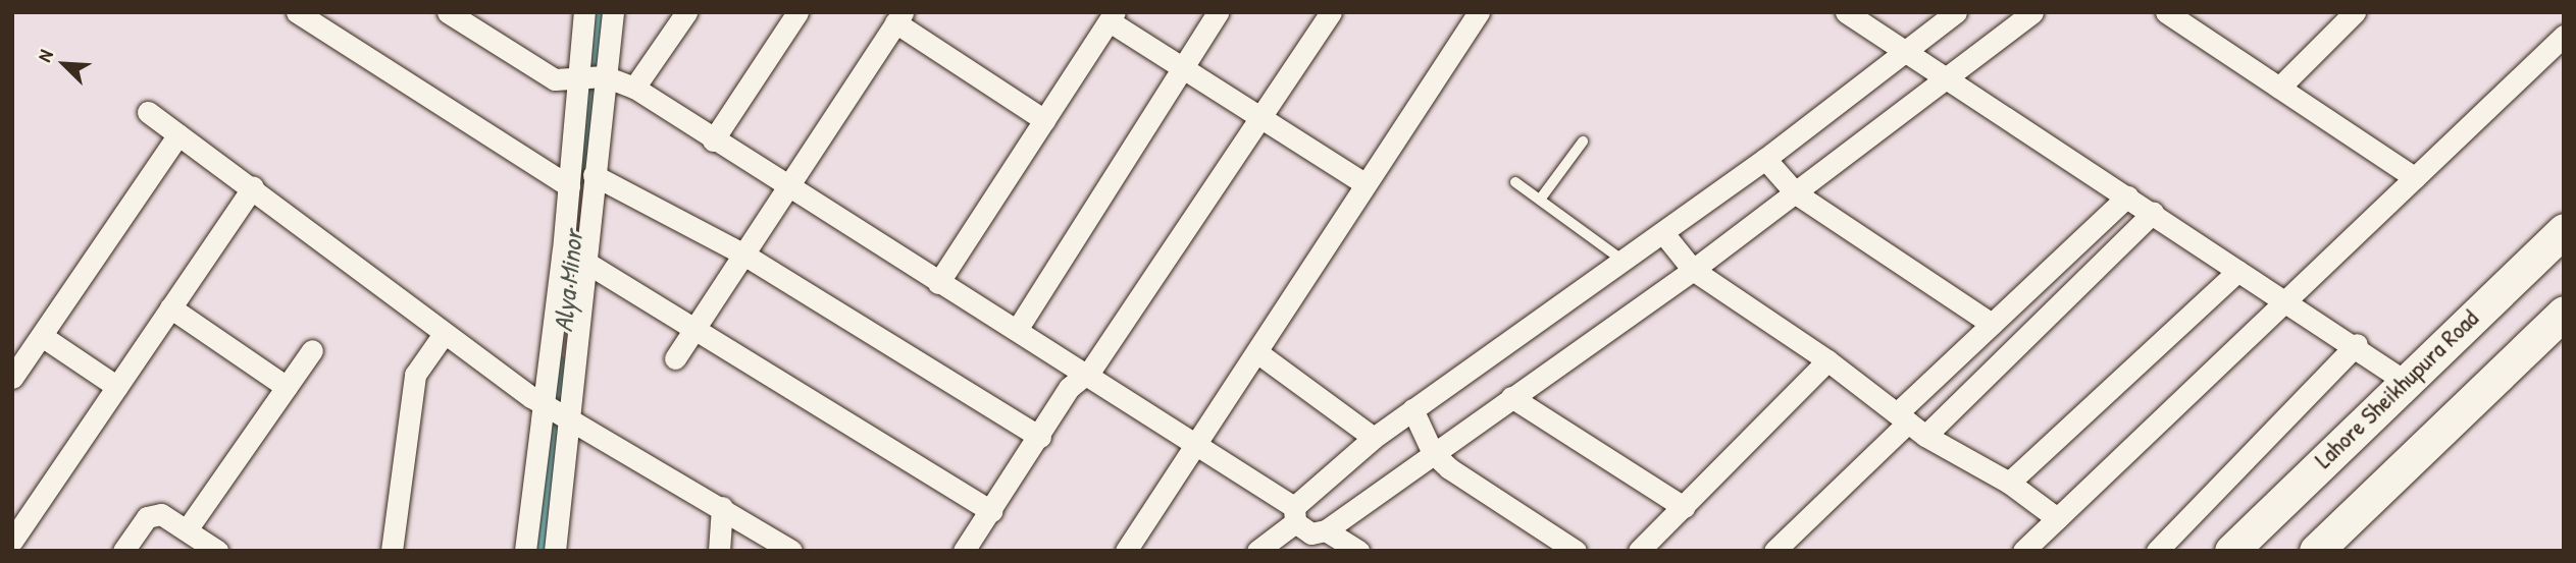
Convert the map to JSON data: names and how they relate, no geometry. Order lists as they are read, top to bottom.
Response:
{
  "streets": {
    "highway": ["Lahore Sheikhupura Road"]
  },
  "water": ["Alya Minor"],
  "north": "top left"
}
